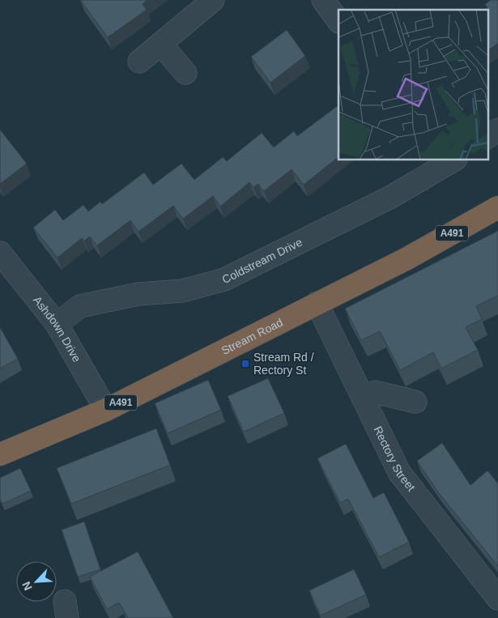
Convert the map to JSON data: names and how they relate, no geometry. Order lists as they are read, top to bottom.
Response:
{
  "streets": {
    "highway": ["A491", "Stream Road"],
    "street": ["Coldstream Drive", "Ashdown Drive", "Rectory Street"]
  },
  "crossings": [
    ["Coldstream Drive", "Ashdown Drive"],
    ["Ashdown Drive", "Stream Road"],
    ["Stream Road", "Rectory Street"]
  ],
  "places": {
    "transit": ["Stream Rd / Rectory St"]
  },
  "north": "bottom left"
}
